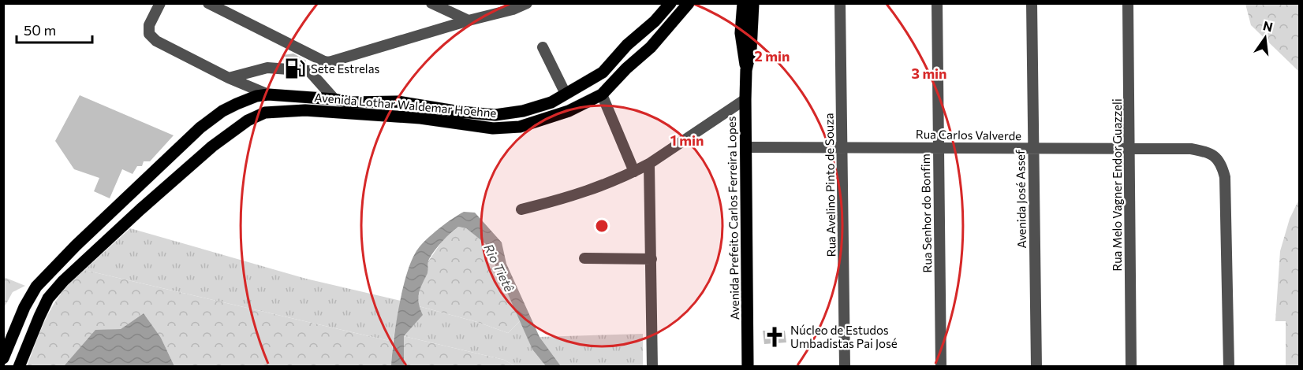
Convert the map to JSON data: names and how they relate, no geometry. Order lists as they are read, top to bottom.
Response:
{
  "streets": {
    "main road": ["Avenida Lothar Waldemar Hoehne", "Avenida Prefeito Carlos Ferreira Lopes"],
    "street": [
      "Rua Carlos Valverde",
      "Rua Avelino Pinto de Souza",
      "Rua Melo Vagner Endor Guazzeli",
      "Avenida José Assef",
      "Rua Senhor do Bonfim"
    ]
  },
  "crossings": [
    ["Rua Carlos Valverde", "Rua Avelino Pinto de Souza"],
    ["Rua Carlos Valverde", "Rua Melo Vagner Endor Guazzeli"],
    ["Rua Carlos Valverde", "Avenida José Assef"],
    ["Rua Carlos Valverde", "Rua Senhor do Bonfim"],
    ["Rua Carlos Valverde", "Avenida Prefeito Carlos Ferreira Lopes"]
  ],
  "water": ["Rio Tietê"],
  "places": {
    "fuel station": ["Sete Estrelas"],
    "church": ["Núcleo de Estudos Umbadistas Pai José"]
  },
  "scale_bar": "50 m",
  "north": "top",
  "rings": ["2 min", "3 min", "1 min"]
}
